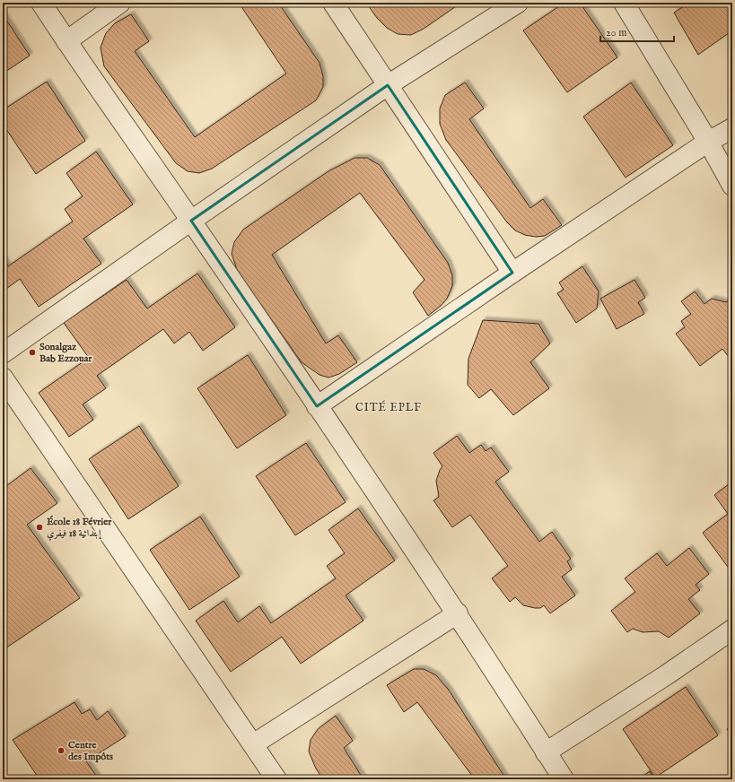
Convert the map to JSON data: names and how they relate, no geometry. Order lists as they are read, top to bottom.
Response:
{
  "districts": ["CITÉ EPLF"],
  "places": ["Sonalgaz Bab Ezzouar", "École 18 Février إبتدائية 18 فيفري", "Centre des Impôts"],
  "scale_bar": "20 m"
}
